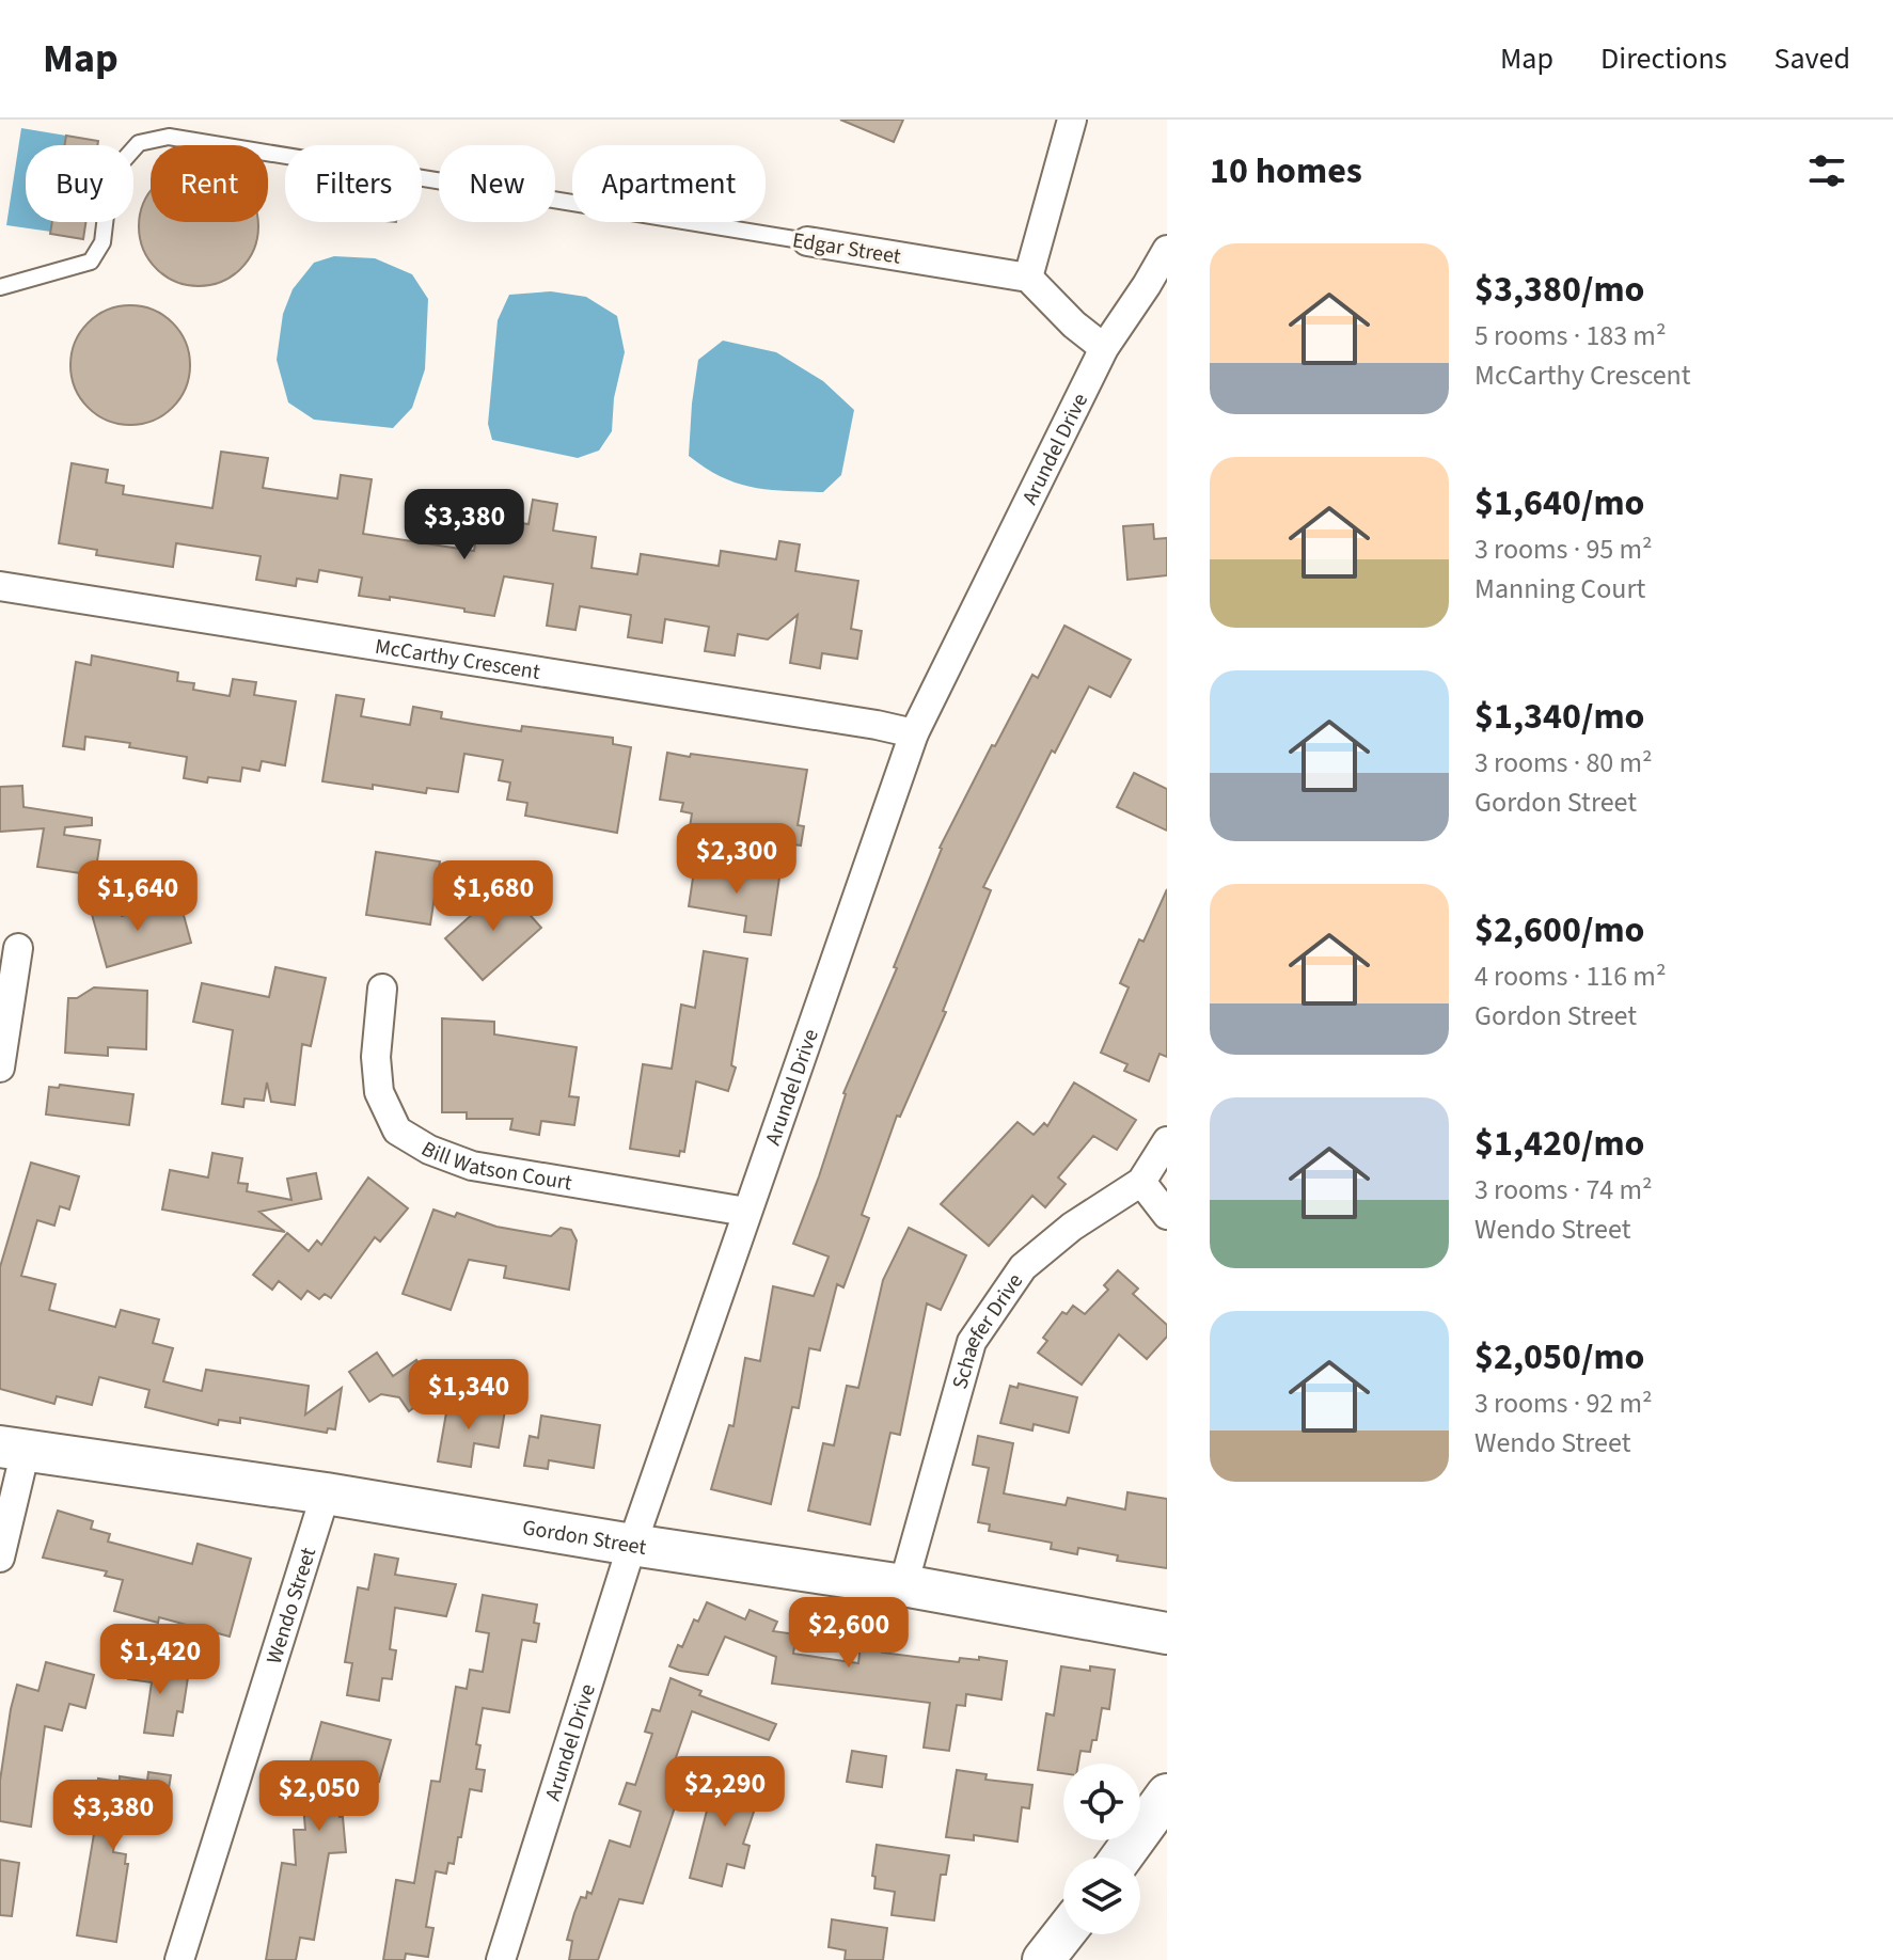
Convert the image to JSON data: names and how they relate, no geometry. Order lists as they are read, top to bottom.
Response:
{
  "streets": {
    "street": [
      "Edgar Street",
      "Arundel Drive",
      "McCarthy Crescent",
      "Bill Watson Court",
      "Schaefer Drive",
      "Gordon Street",
      "Wendo Street"
    ]
  },
  "crossings": [
    ["Arundel Drive", "McCarthy Crescent"],
    ["Arundel Drive", "Bill Watson Court"],
    ["Arundel Drive", "Gordon Street"],
    ["Schaefer Drive", "Gordon Street"],
    ["Gordon Street", "Wendo Street"]
  ],
  "page": {
    "header": "Map",
    "nav": ["Map", "Directions", "Saved"],
    "heading": "10 homes",
    "chip": [
      "Buy",
      "Rent",
      "Filters",
      "New",
      "Apartment"
    ],
    "list": [
      {
        "name": "$3,380/mo",
        "note": "5 rooms · 183 m² · McCarthy Crescent"
      },
      {
        "name": "$1,640/mo",
        "note": "3 rooms · 95 m² · Manning Court"
      },
      {
        "name": "$1,340/mo",
        "note": "3 rooms · 80 m² · Gordon Street"
      },
      {
        "name": "$2,600/mo",
        "note": "4 rooms · 116 m² · Gordon Street"
      },
      {
        "name": "$1,420/mo",
        "note": "3 rooms · 74 m² · Wendo Street"
      },
      {
        "name": "$2,050/mo",
        "note": "3 rooms · 92 m² · Wendo Street"
      }
    ],
    "price": [
      "$3,380",
      "$2,300",
      "$1,640",
      "$1,680",
      "$1,340",
      "$2,600",
      "$1,420",
      "$2,290",
      "$2,050",
      "$3,380"
    ]
  }
}
